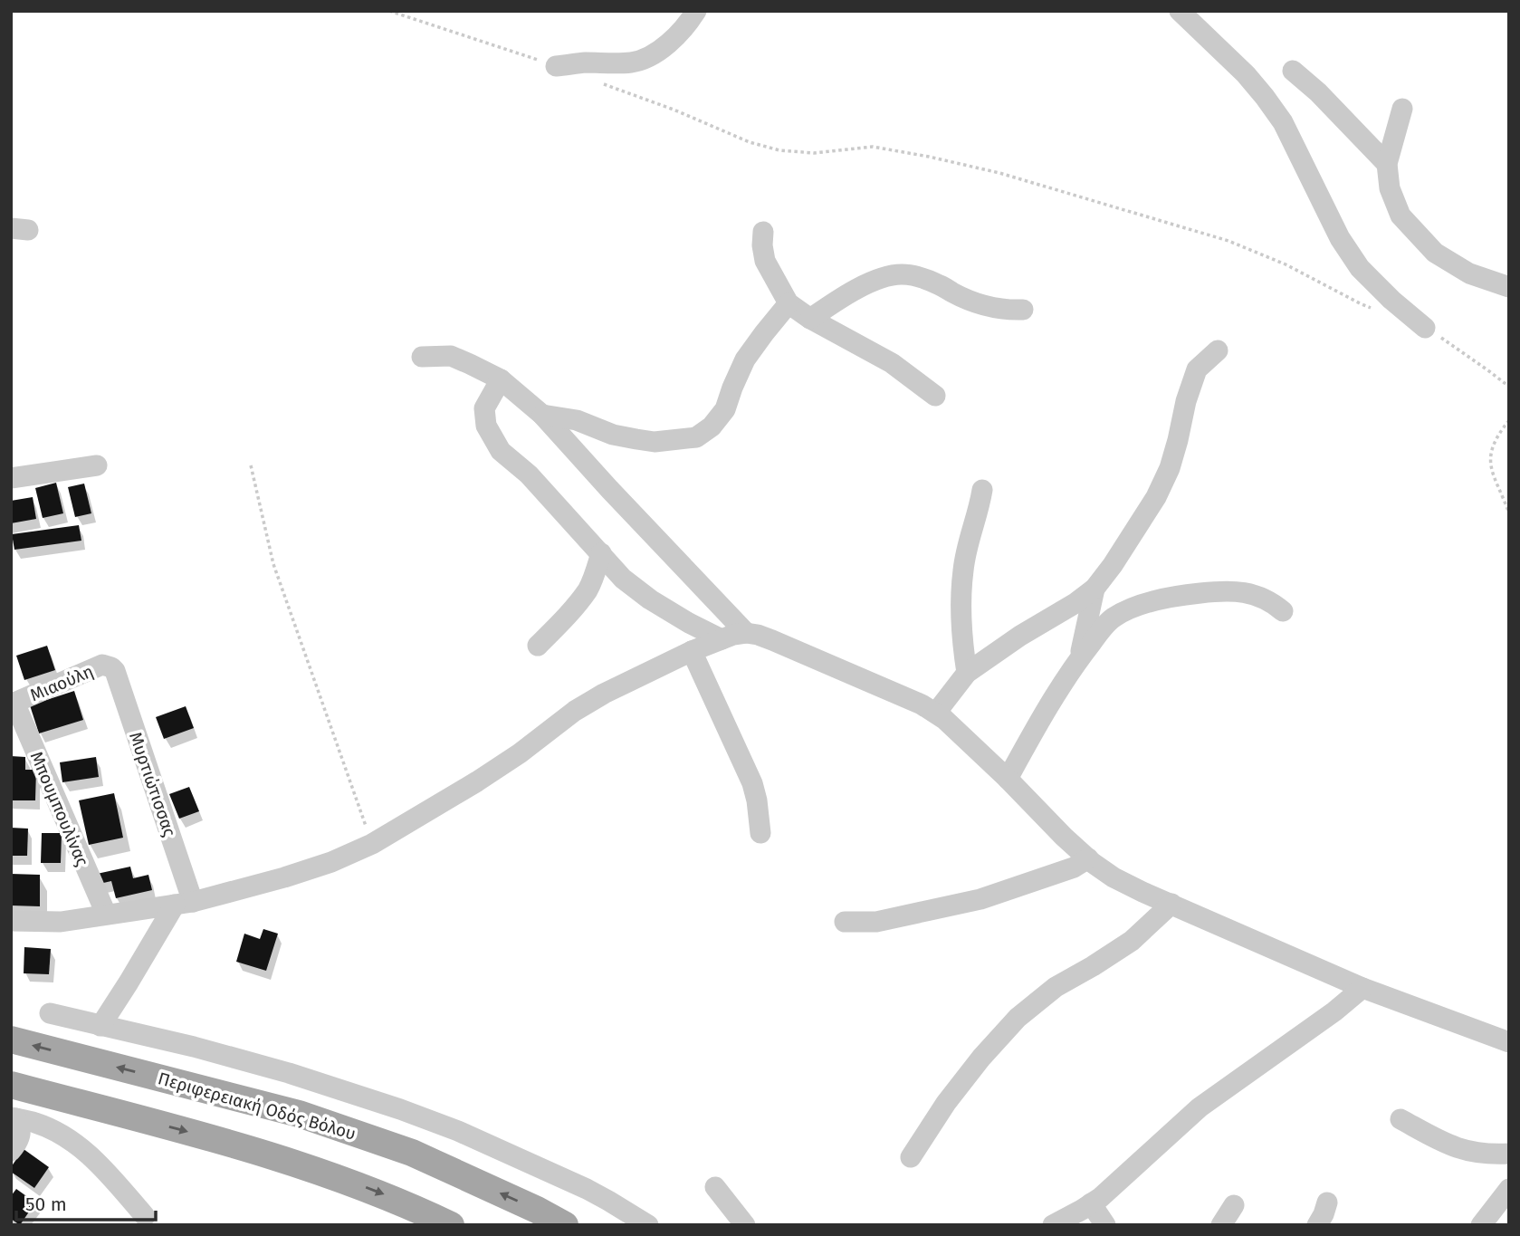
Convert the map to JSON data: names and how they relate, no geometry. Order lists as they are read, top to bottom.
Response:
{
  "streets": {
    "main road": ["Περιφερειακή Οδός Βόλου"],
    "street": ["Μιαούλη", "Μυρτιώτισσας", "Μπουμπουλίνας"]
  },
  "crossings": [
    ["Μιαούλη", "Μυρτιώτισσας"],
    ["Μιαούλη", "Μπουμπουλίνας"]
  ],
  "scale_bar": "50 m"
}
